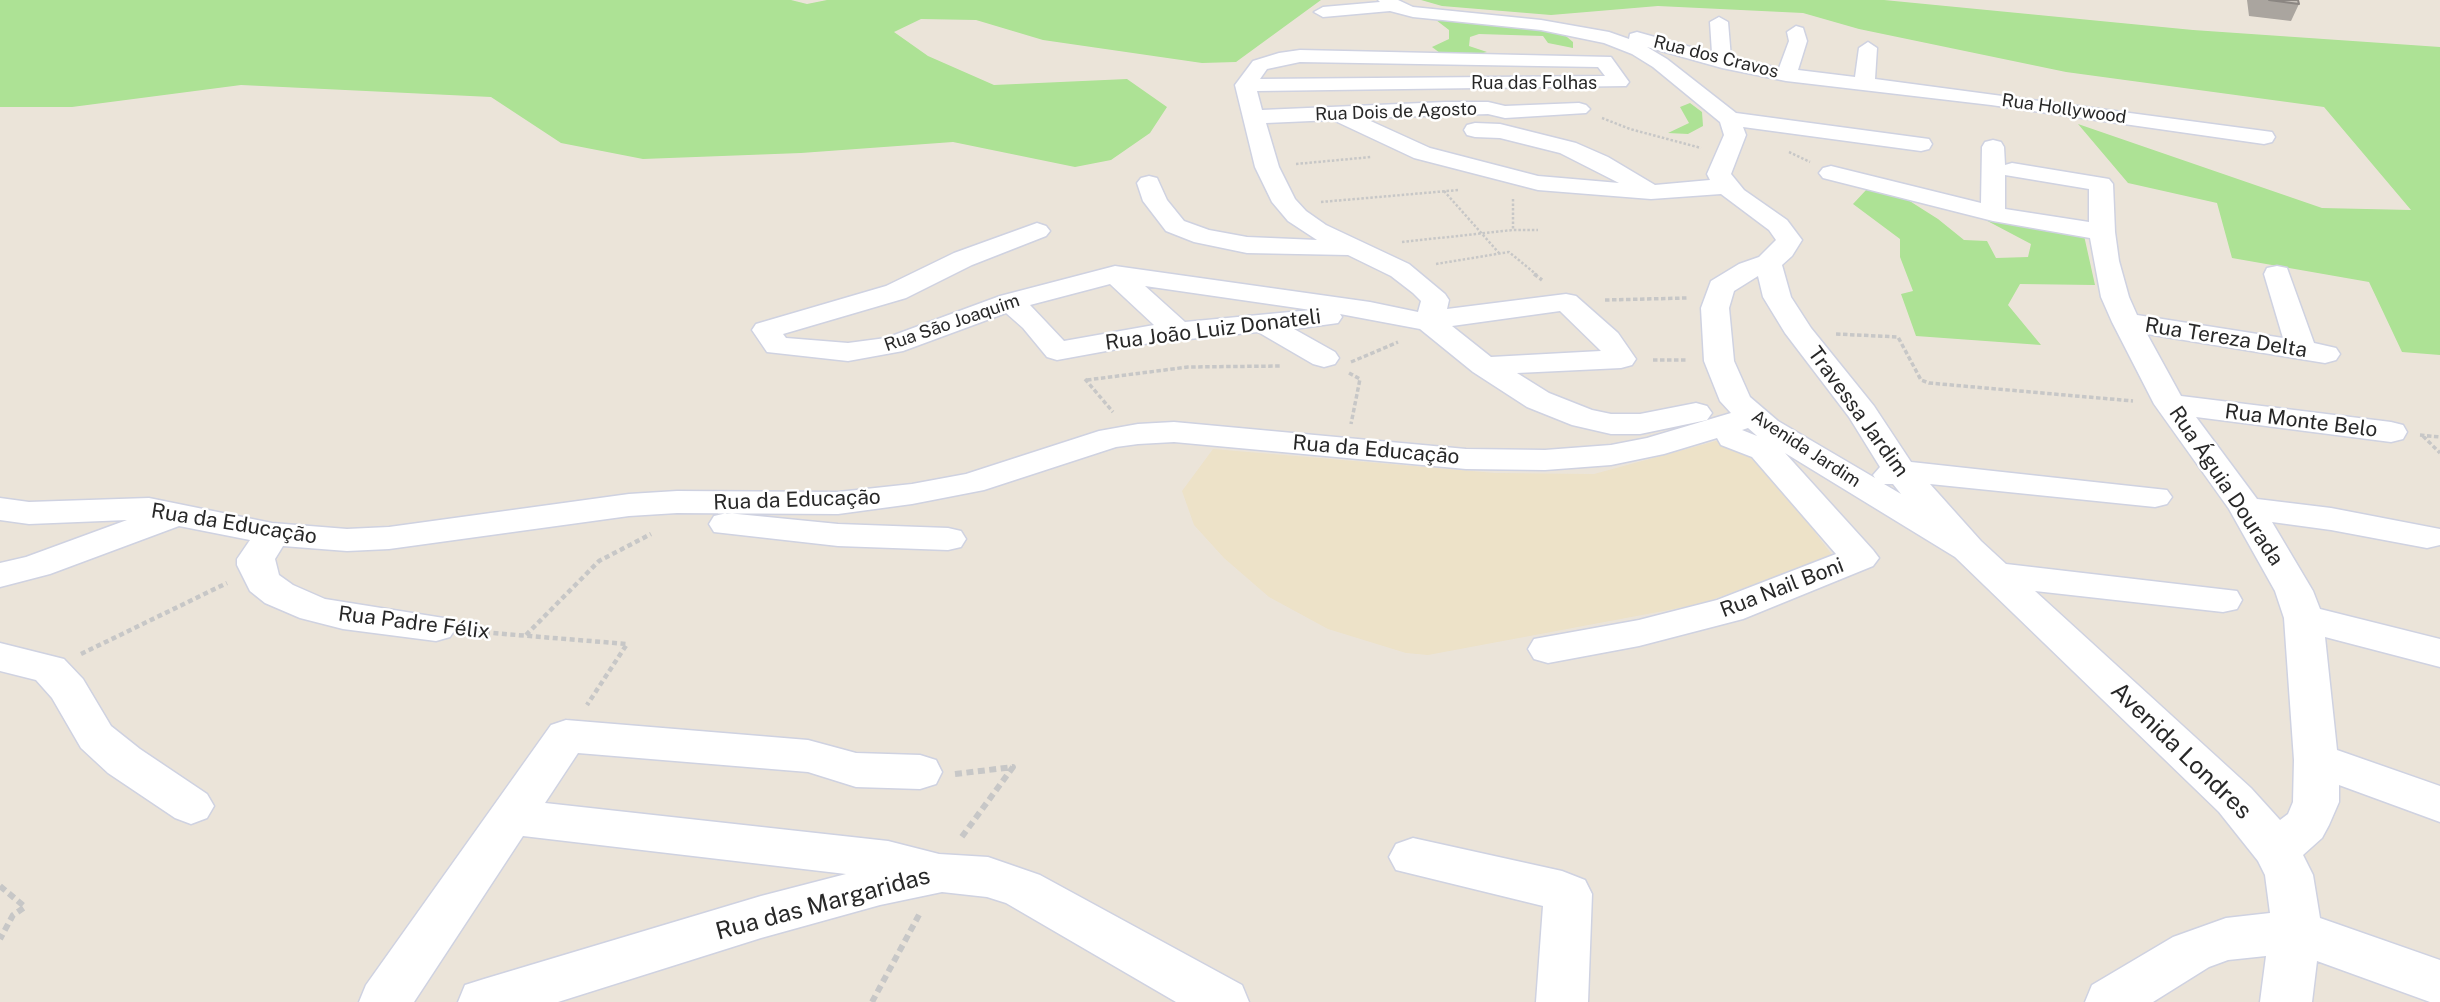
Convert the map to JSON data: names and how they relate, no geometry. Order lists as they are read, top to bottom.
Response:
{
  "streets": {
    "street": [
      "Rua dos Cravos",
      "Rua das Folhas",
      "Rua Hollywood",
      "Rua Dois de Agosto",
      "Rua São Joaquim",
      "Rua João Luiz Donateli",
      "Rua Tereza Delta",
      "Travessa Jardim",
      "Rua Monte Belo",
      "Avenida Jardim",
      "Rua da Educação",
      "Rua Águia Dourada",
      "Rua Nail Boni",
      "Rua Padre Félix",
      "Avenida Londres",
      "Rua das Margaridas"
    ]
  },
  "crossings": [
    ["Rua dos Cravos", "Rua Hollywood"],
    ["Rua São Joaquim", "Rua João Luiz Donateli"],
    ["Rua Tereza Delta", "Rua Águia Dourada"],
    ["Travessa Jardim", "Avenida Jardim"],
    ["Travessa Jardim", "Avenida Londres"],
    ["Rua Monte Belo", "Rua Águia Dourada"],
    ["Avenida Jardim", "Rua da Educação"],
    ["Avenida Jardim", "Avenida Londres"],
    ["Rua da Educação", "Rua Nail Boni"],
    ["Rua Águia Dourada", "Avenida Londres"]
  ]
}
